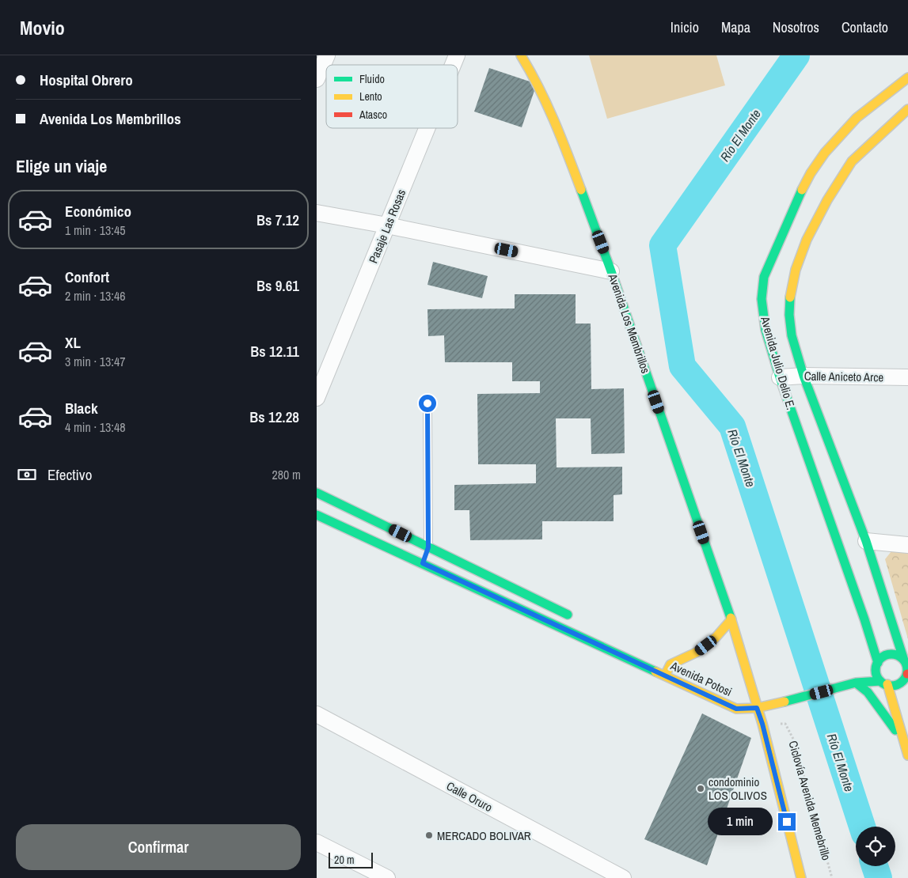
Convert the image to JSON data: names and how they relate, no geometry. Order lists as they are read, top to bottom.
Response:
{
  "streets": {
    "street": [
      "Pasaje Las Rosas",
      "Avenida Los Membrillos",
      "Avenida Julio Delio E.",
      "Calle Aniceto Arce",
      "Avenida Potosi",
      "Calle Oruro"
    ],
    "path": ["Ciclovía Avenida Memebrillo"]
  },
  "crossings": [
    ["Avenida Los Membrillos", "Avenida Potosi"],
    ["Avenida Los Membrillos", "Ciclovía Avenida Memebrillo"],
    ["Avenida Julio Delio E.", "Calle Aniceto Arce"]
  ],
  "water": ["Río El Monte"],
  "places": ["condominio LOS OLIVOS", "MERCADO BOLIVAR"],
  "legend": ["Fluido", "Lento", "Atasco"],
  "scale_bar": "20 m",
  "page": {
    "header": "Movio",
    "nav": [
      "Inicio",
      "Mapa",
      "Nosotros",
      "Contacto"
    ],
    "banner": ["Hospital Obrero", "Avenida Los Membrillos"],
    "heading": "Elige un viaje",
    "list": [
      {
        "name": "Económico",
        "note": "1 min · 13:45",
        "value": "Bs 7.12"
      },
      {
        "name": "Confort",
        "note": "2 min · 13:46",
        "value": "Bs 9.61"
      },
      {
        "name": "XL",
        "note": "3 min · 13:47",
        "value": "Bs 12.11"
      },
      {
        "name": "Black",
        "note": "4 min · 13:48",
        "value": "Bs 12.28"
      }
    ],
    "pay": ["Efectivo", "280 m"],
    "bubble": "1 min",
    "buttons": "Confirmar",
    "scale": "20 m"
  }
}
